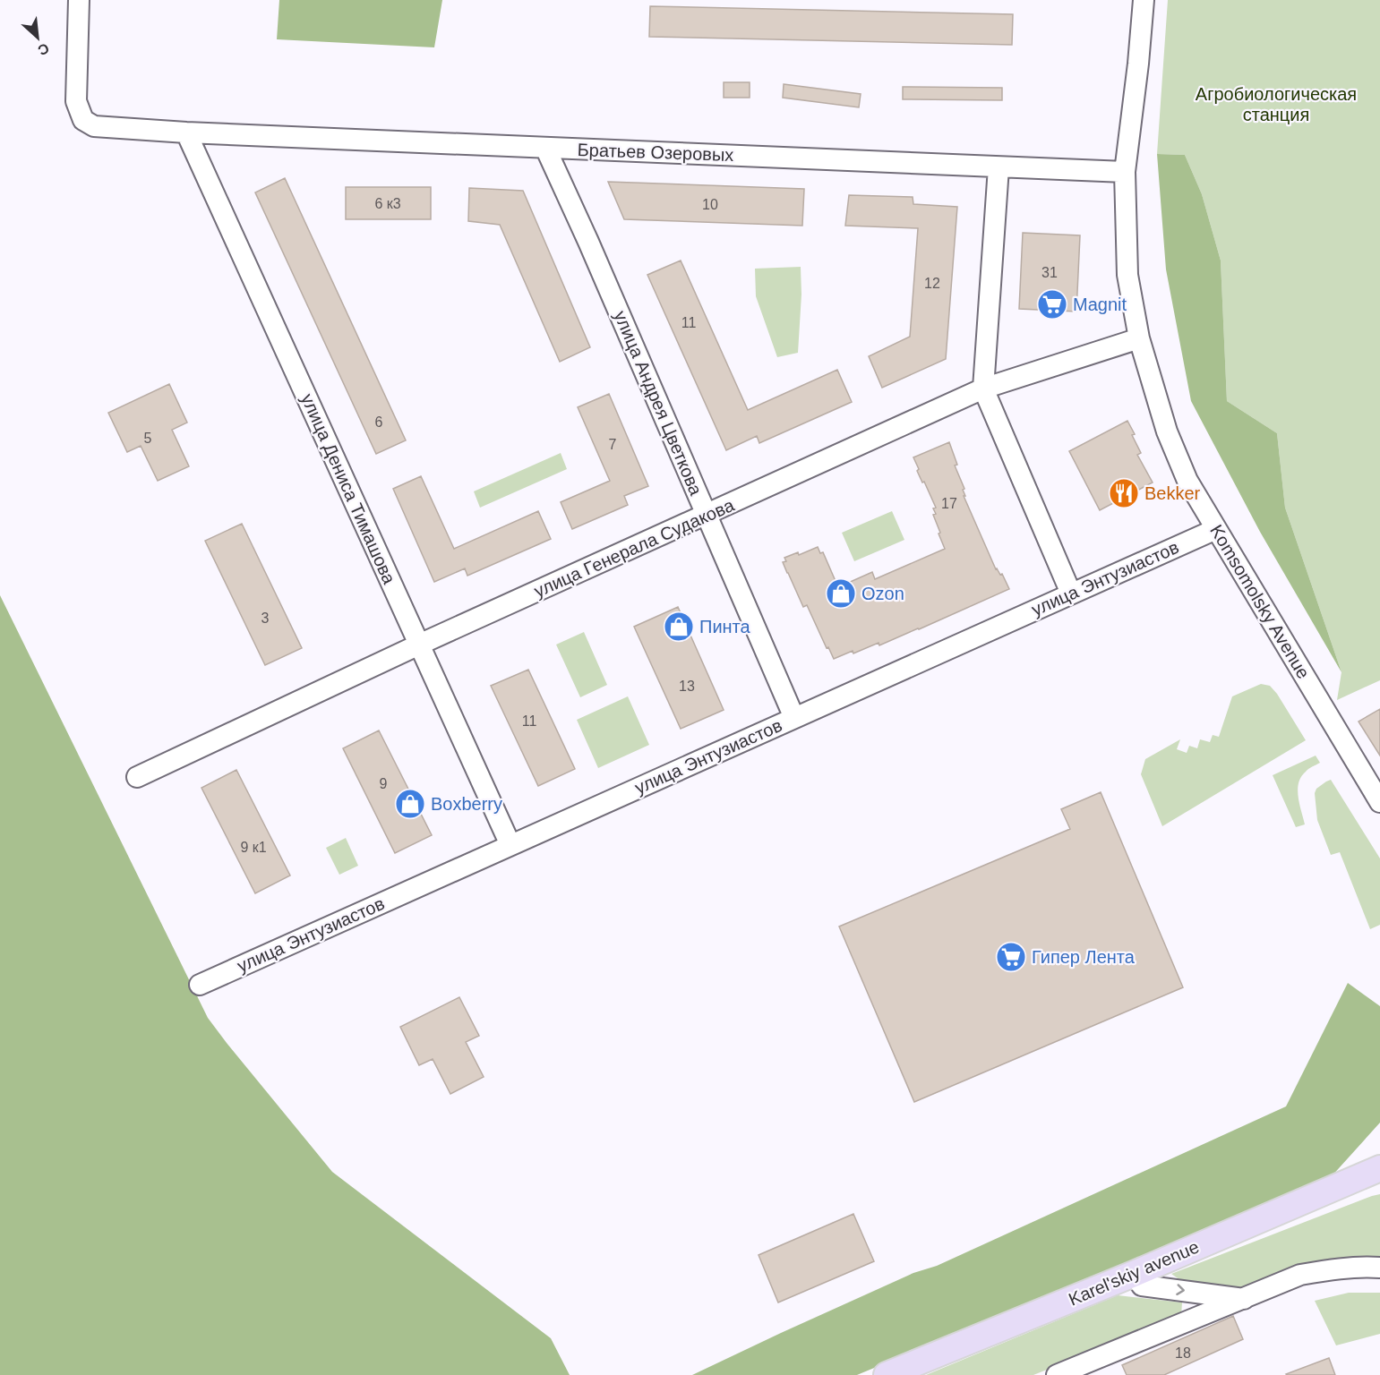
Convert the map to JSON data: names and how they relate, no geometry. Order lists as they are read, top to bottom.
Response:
{
  "streets": {
    "main road": ["Karel'skiy avenue"],
    "street": [
      "Братьев Озеровых",
      "улица Андрея Цветкова",
      "улица Дениса Тимашова",
      "улица Генерала Судакова",
      "улица Энтузиастов",
      "Komsomolsky Avenue"
    ]
  },
  "crossings": [
    ["Братьев Озеровых", "улица Андрея Цветкова"],
    ["Братьев Озеровых", "улица Дениса Тимашова"],
    ["Братьев Озеровых", "Komsomolsky Avenue"],
    ["улица Андрея Цветкова", "улица Генерала Судакова"],
    ["улица Андрея Цветкова", "улица Энтузиастов"],
    ["улица Дениса Тимашова", "улица Генерала Судакова"],
    ["улица Дениса Тимашова", "улица Энтузиастов"],
    ["улица Генерала Судакова", "Komsomolsky Avenue"],
    ["улица Энтузиастов", "Komsomolsky Avenue"]
  ],
  "parks": ["Агробиологическая станция"],
  "places": {
    "supermarket": ["Magnit", "Гипер Лента"],
    "restaurant": ["Bekker"],
    "shop": ["Ozon", "Пинта", "Boxberry"]
  },
  "house_numbers": [
    "6 к3",
    "10",
    "31",
    "12",
    "11",
    "6",
    "5",
    "7",
    "17",
    "3",
    "13",
    "11",
    "9",
    "9 к1",
    "18"
  ],
  "north": "bottom right"
}
